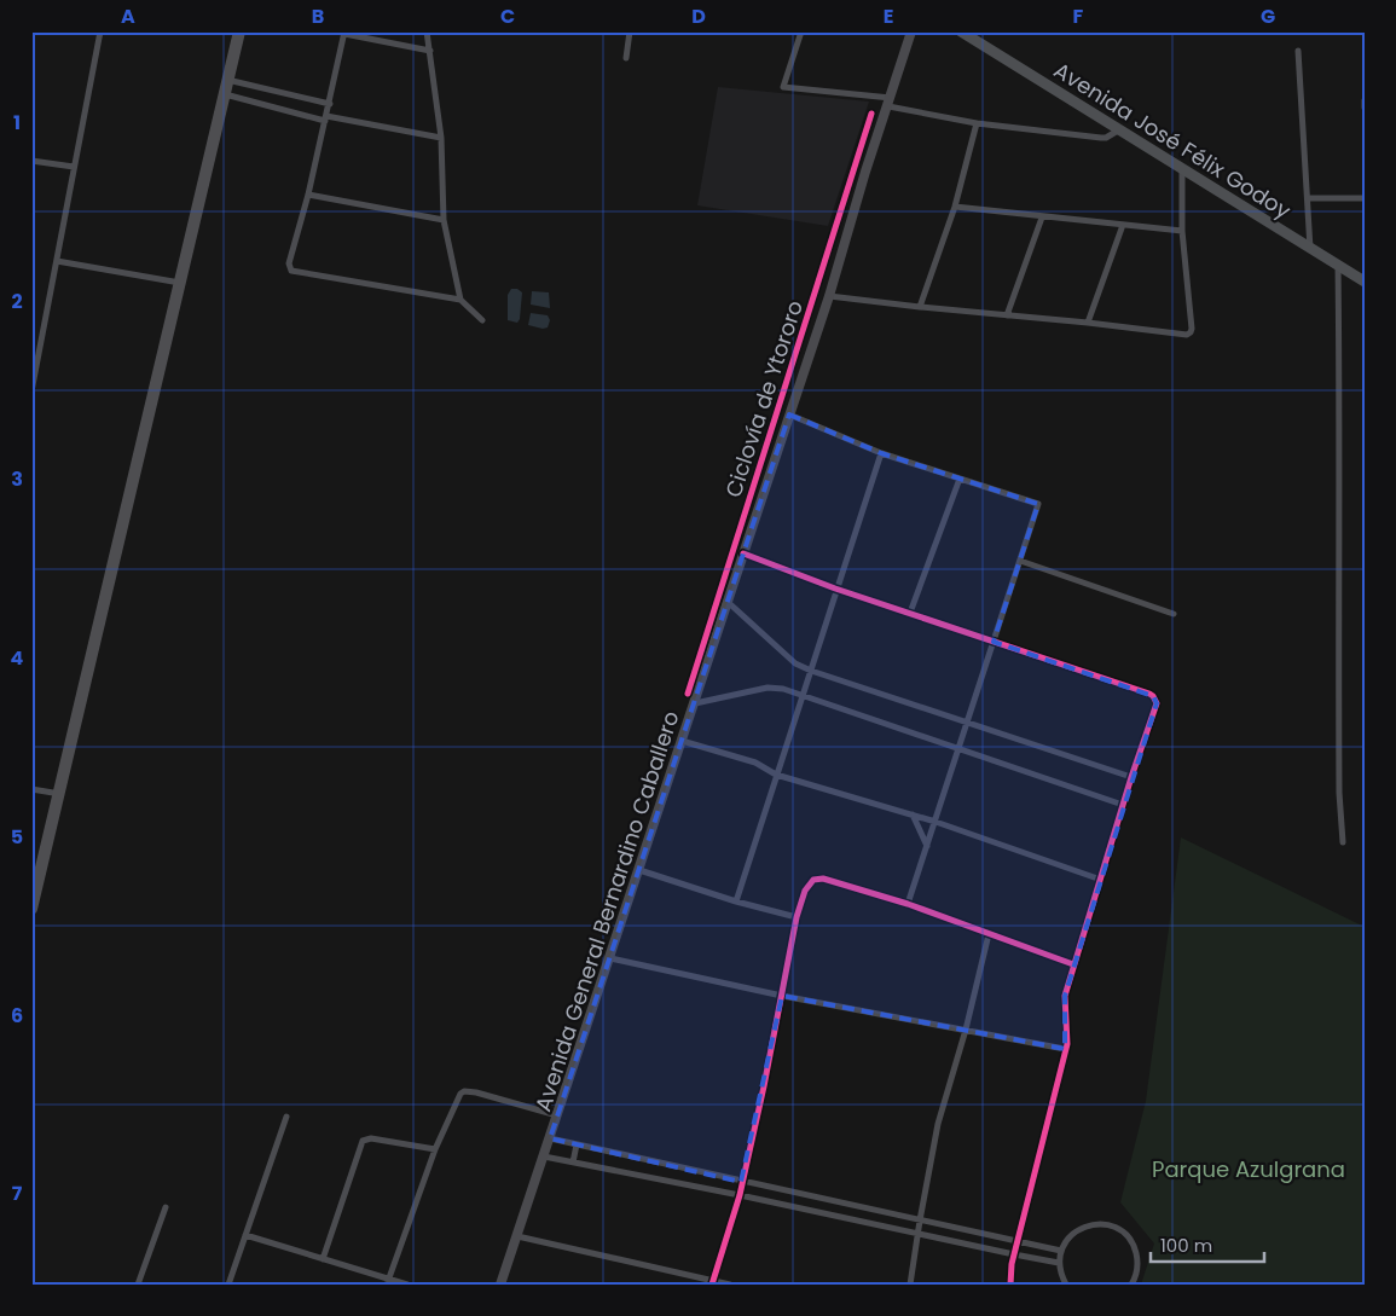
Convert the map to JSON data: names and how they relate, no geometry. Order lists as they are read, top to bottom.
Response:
{
  "streets": {
    "main road": ["Avenida José Félix Godoy", "Avenida General Bernardino Caballero"],
    "cycle path": ["Ciclovía de Ytororo"]
  },
  "parks": ["Parque Azulgrana"],
  "scale_bar": "100 m",
  "grid": {
    "columns": [
      "A",
      "B",
      "C",
      "D",
      "E",
      "F",
      "G"
    ],
    "rows": [
      "1",
      "2",
      "3",
      "4",
      "5",
      "6",
      "7"
    ]
  }
}
